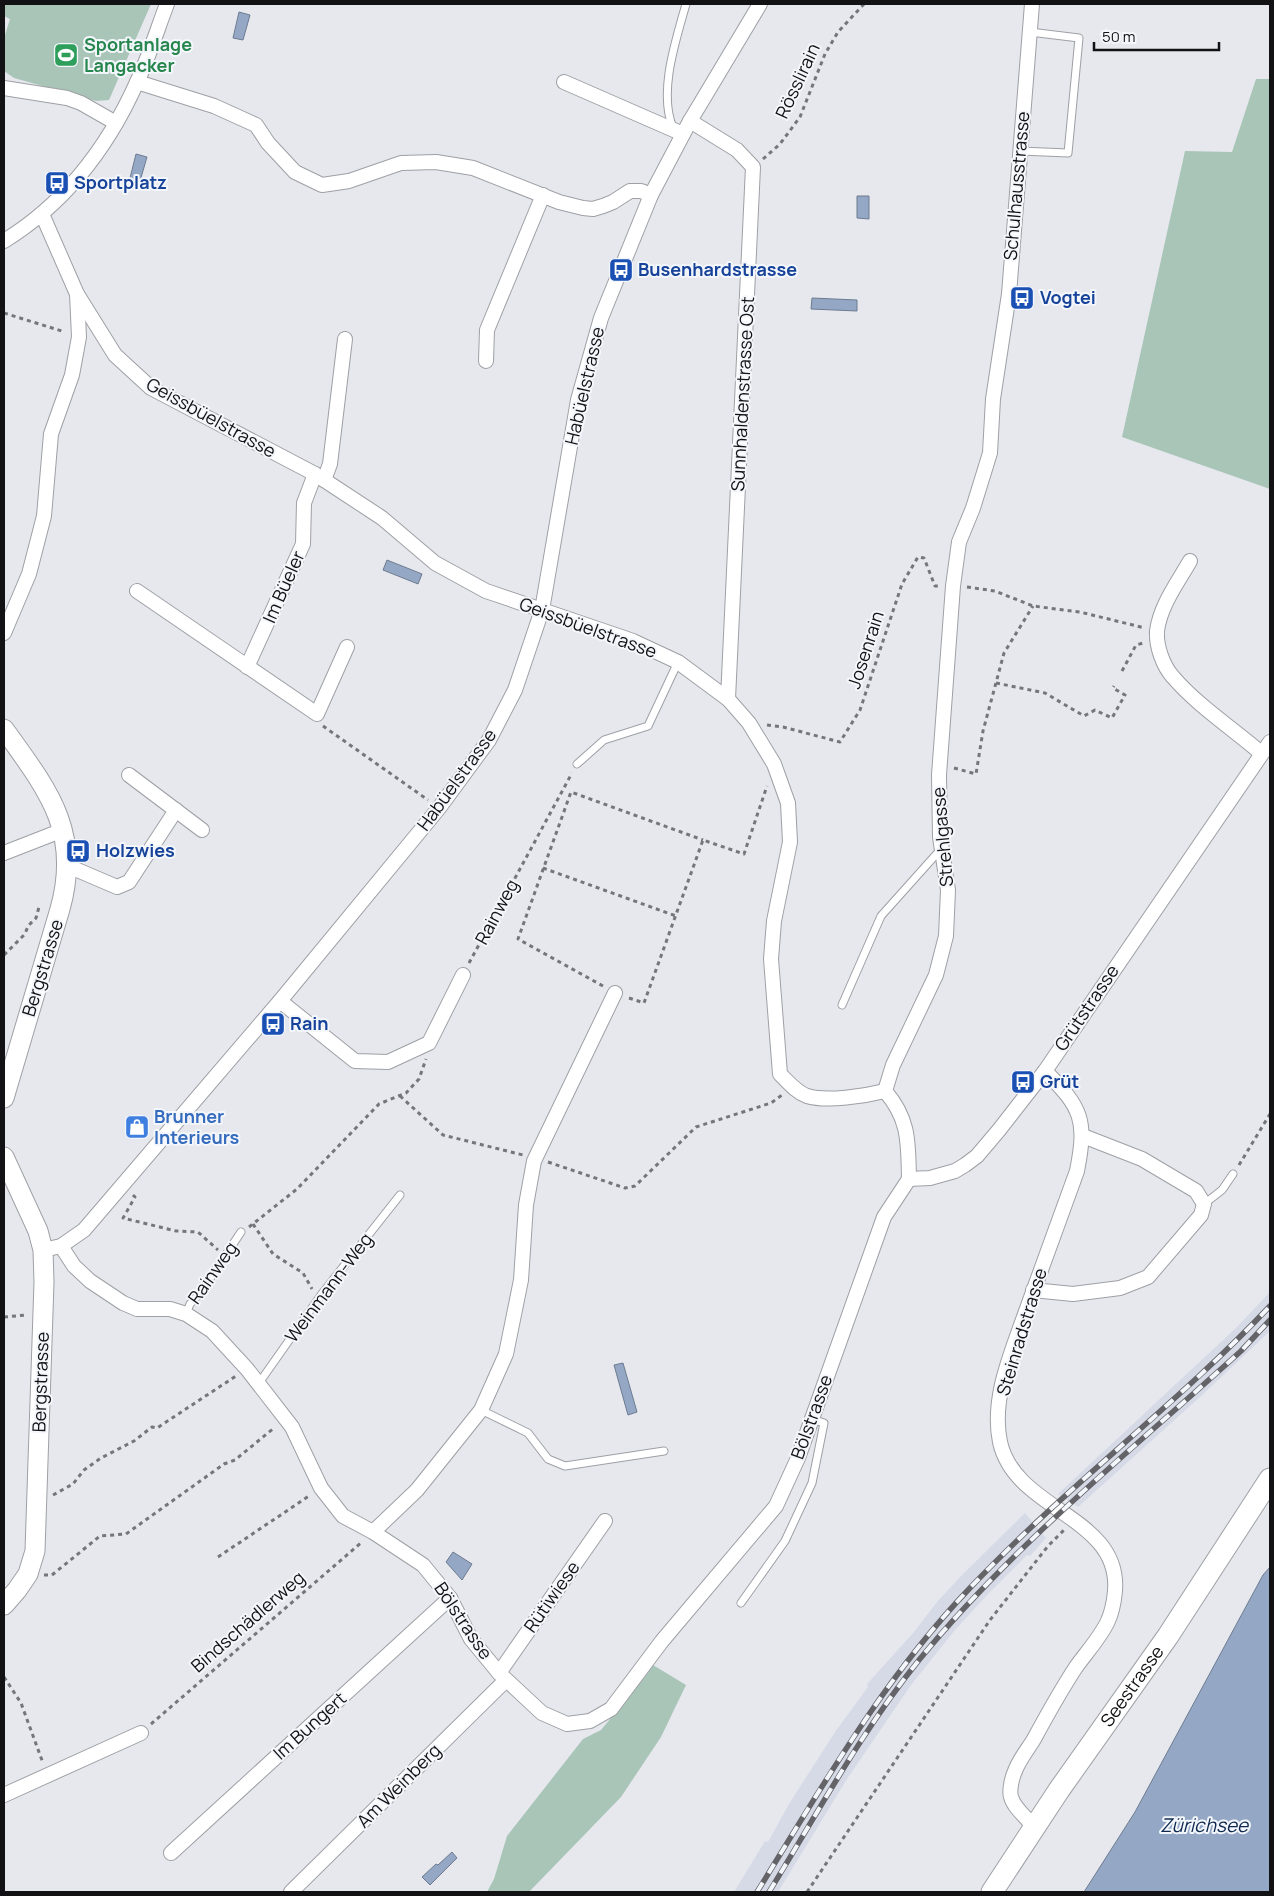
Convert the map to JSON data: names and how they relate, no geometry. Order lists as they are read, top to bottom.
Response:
{
  "streets": {
    "main road": ["Seestrasse"],
    "street": [
      "Schulhausstrasse",
      "Habüelstrasse",
      "Sunnhaldenstrasse Ost",
      "Geissbüelstrasse",
      "Im Büeler",
      "Strehlgasse",
      "Bergstrasse",
      "Grütstrasse",
      "Steinradstrasse",
      "Bölstrasse",
      "Rütiwiese",
      "Im Bungert",
      "Am Weinberg"
    ],
    "lane": ["Rainweg", "Weinmann-Weg"],
    "path": ["Rösslirain", "Josenrain", "Bindschädlerweg"]
  },
  "crossings": [
    ["Rösslirain", "Sunnhaldenstrasse Ost"],
    ["Schulhausstrasse", "Strehlgasse"],
    ["Habüelstrasse", "Geissbüelstrasse"],
    ["Habüelstrasse", "Bergstrasse"],
    ["Habüelstrasse", "Bölstrasse"],
    ["Sunnhaldenstrasse Ost", "Geissbüelstrasse"],
    ["Geissbüelstrasse", "Im Büeler"],
    ["Geissbüelstrasse", "Josenrain"],
    ["Rainweg", "Bölstrasse"],
    ["Bergstrasse", "Bölstrasse"],
    ["Grütstrasse", "Steinradstrasse"],
    ["Grütstrasse", "Bölstrasse"],
    ["Weinmann-Weg", "Bölstrasse"],
    ["Steinradstrasse", "Seestrasse"],
    ["Bölstrasse", "Rütiwiese"],
    ["Bölstrasse", "Bindschädlerweg"],
    ["Bölstrasse", "Im Bungert"],
    ["Bölstrasse", "Am Weinberg"],
    ["Rütiwiese", "Am Weinberg"]
  ],
  "water": ["Zürichsee"],
  "places": {
    "sports": ["Sportanlage Langacker"],
    "bus stop": [
      "Sportplatz",
      "Busenhardstrasse",
      "Vogtei",
      "Holzwies",
      "Rain",
      "Grüt"
    ],
    "shop": ["Brunner Interieurs"]
  },
  "scale_bar": "50 m"
}
